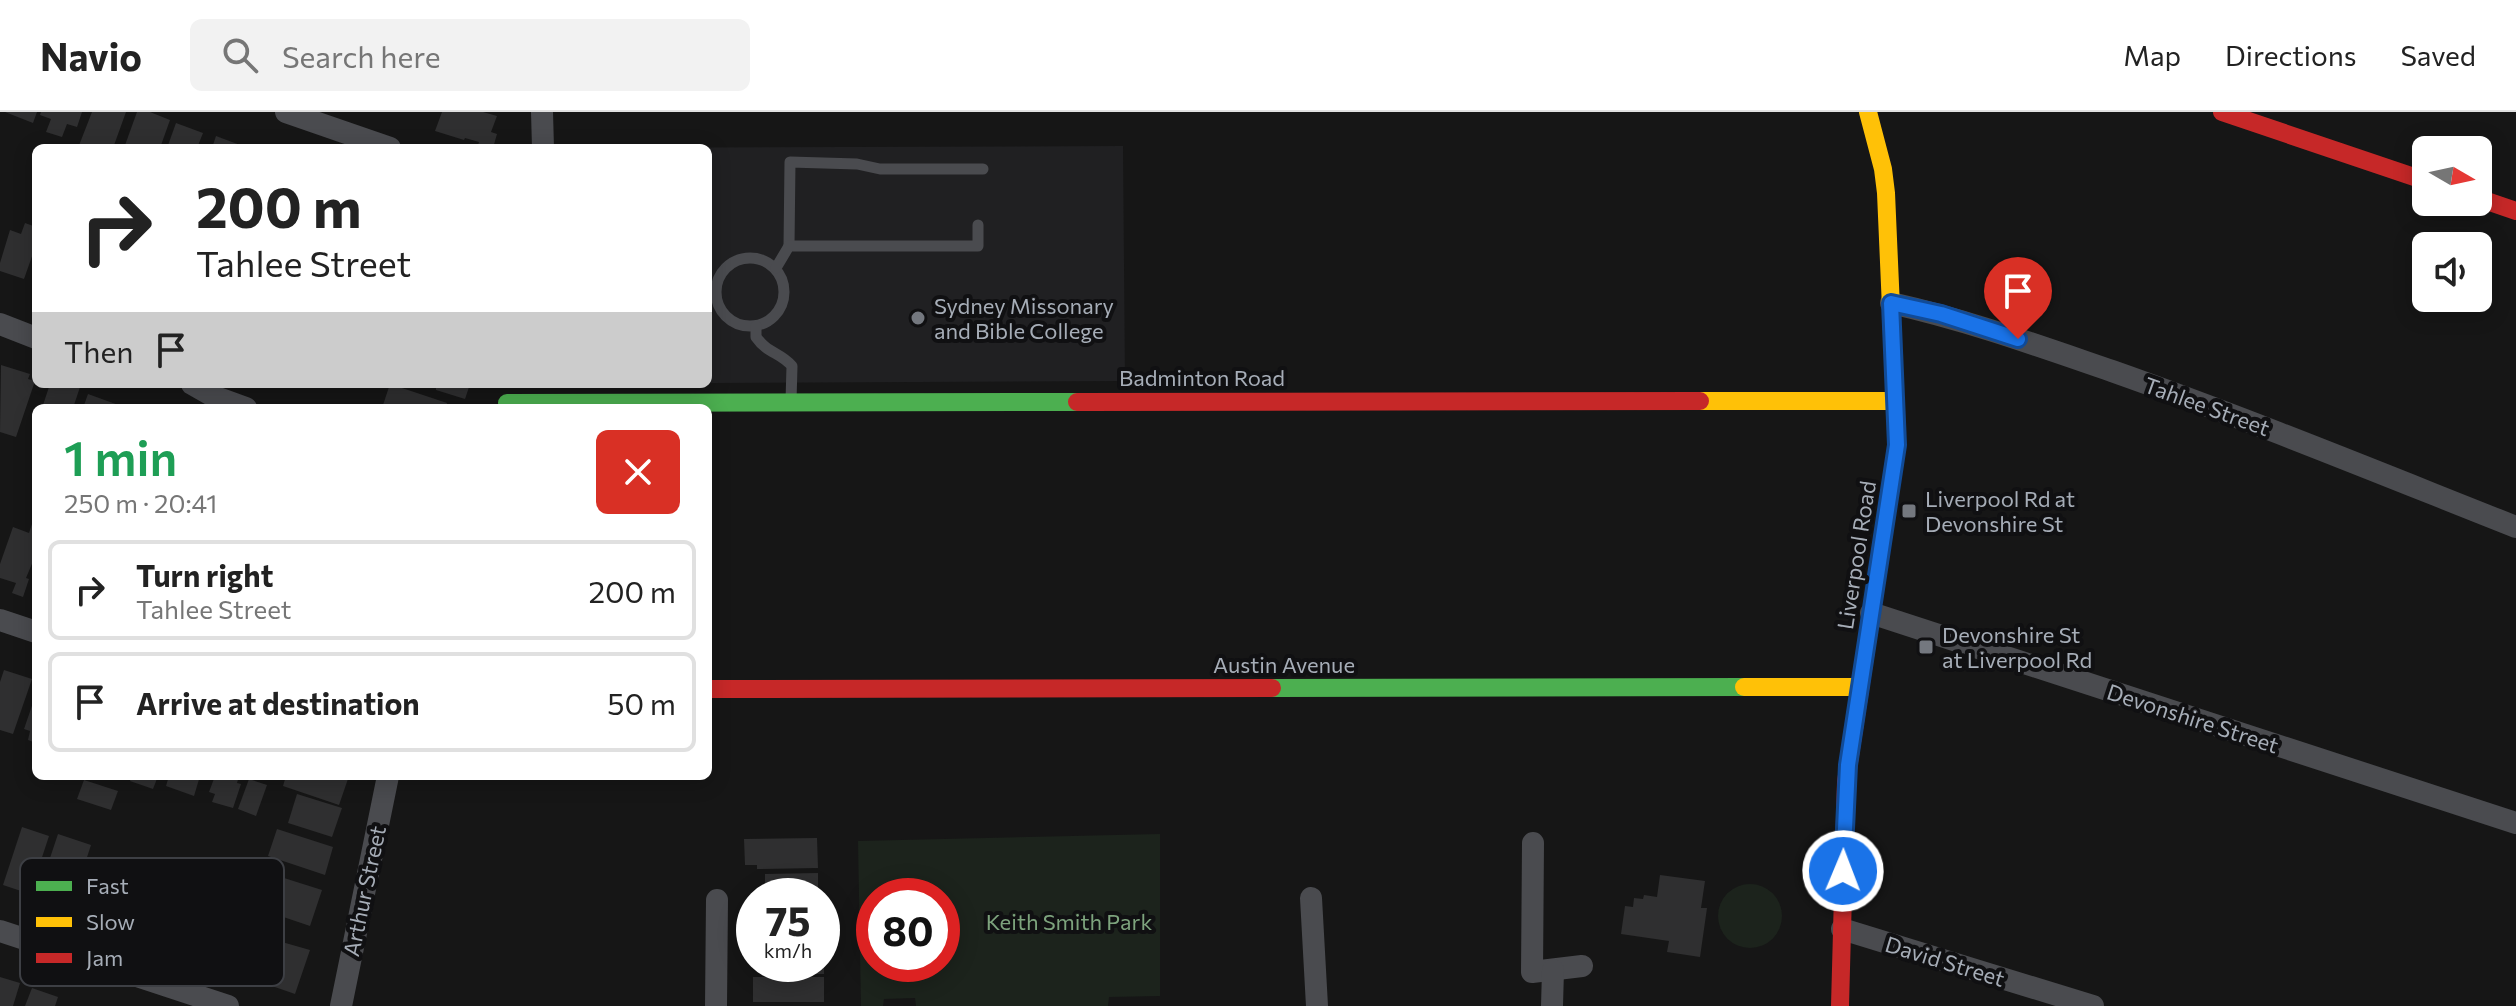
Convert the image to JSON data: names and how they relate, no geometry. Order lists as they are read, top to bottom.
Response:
{
  "streets": {
    "main road": ["Badminton Road", "Liverpool Road", "Austin Avenue"],
    "street": [
      "Tahlee Street",
      "Devonshire Street",
      "Arthur Street",
      "David Street"
    ]
  },
  "crossings": [
    ["Badminton Road", "Liverpool Road"],
    ["Tahlee Street", "Liverpool Road"],
    ["Liverpool Road", "Austin Avenue"],
    ["Liverpool Road", "Devonshire Street"],
    ["Liverpool Road", "David Street"]
  ],
  "parks": ["Keith Smith Park"],
  "places": {
    "other": ["Sydney Missonary and Bible College"],
    "transit": ["Liverpool Rd at Devonshire St", "Devonshire St at Liverpool Rd"]
  },
  "legend": ["Fast", "Slow", "Jam"],
  "north": "right",
  "page": {
    "header": "Navio",
    "search": "Search here",
    "nav": ["Map", "Directions", "Saved"],
    "turn": ["200 m", "Tahlee Street"],
    "then": "Then",
    "heading": ["1 min", "250 m · 20:41"],
    "list": [
      {
        "name": "Turn right",
        "note": "Tahlee Street",
        "value": "200 m"
      },
      {
        "name": "Arrive at destination",
        "value": "50 m"
      }
    ],
    "speed": "75 km/h",
    "limit": "80"
  }
}
